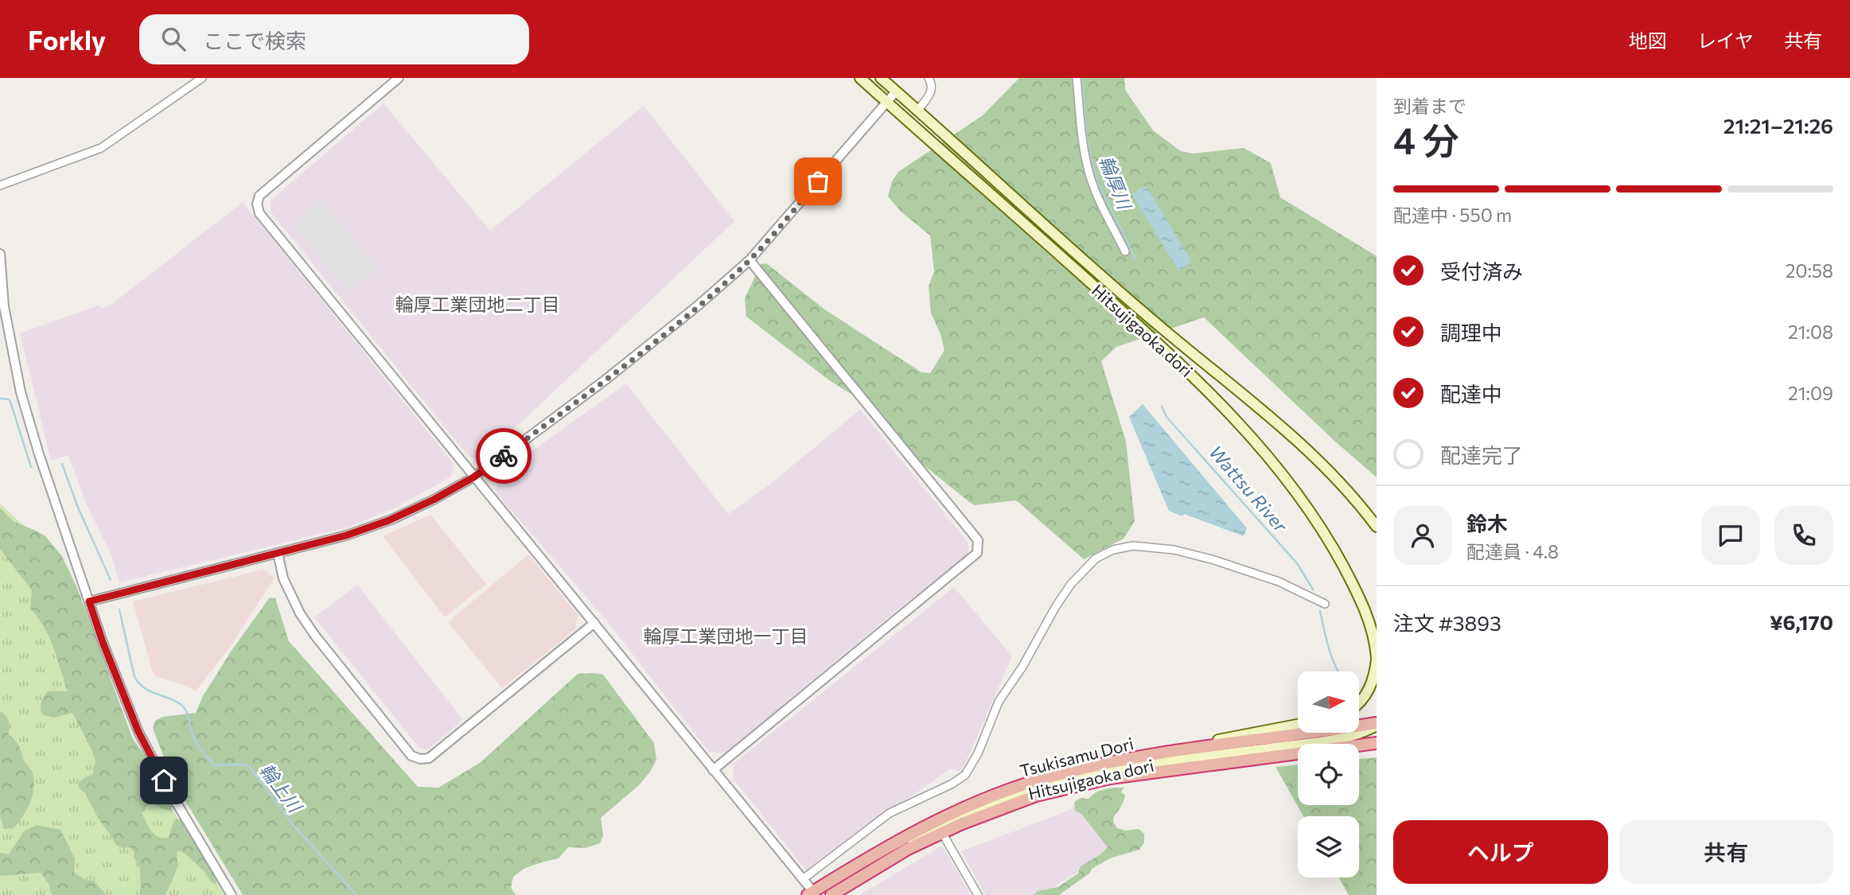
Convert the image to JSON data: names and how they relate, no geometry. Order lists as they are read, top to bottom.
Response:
{
  "streets": {
    "highway": ["Tsukisamu Dori"],
    "main road": ["Hitsujigaoka dori"]
  },
  "crossings": [
    ["Hitsujigaoka dori", "Tsukisamu Dori"]
  ],
  "districts": ["輪厚工業団地二丁目", "輪厚工業団地一丁目"],
  "water": ["輪厚川", "Wattsu River", "輪上川"],
  "north": "right",
  "page": {
    "header": "Forkly",
    "search": "ここで検索",
    "nav": ["地図", "レイヤ", "共有"],
    "heading": ["4 分", "到着まで", "21:21–21:26"],
    "panel": [
      "鈴木",
      "配達員 · 4.8",
      "注文 #3893",
      "¥6,170"
    ],
    "bar": "配達中 · 550 m",
    "list": [
      ["受付済み", "20:58"],
      ["調理中", "21:08"],
      ["配達中", "21:09"],
      "配達完了"
    ],
    "buttons": ["ヘルプ", "共有"]
  }
}
